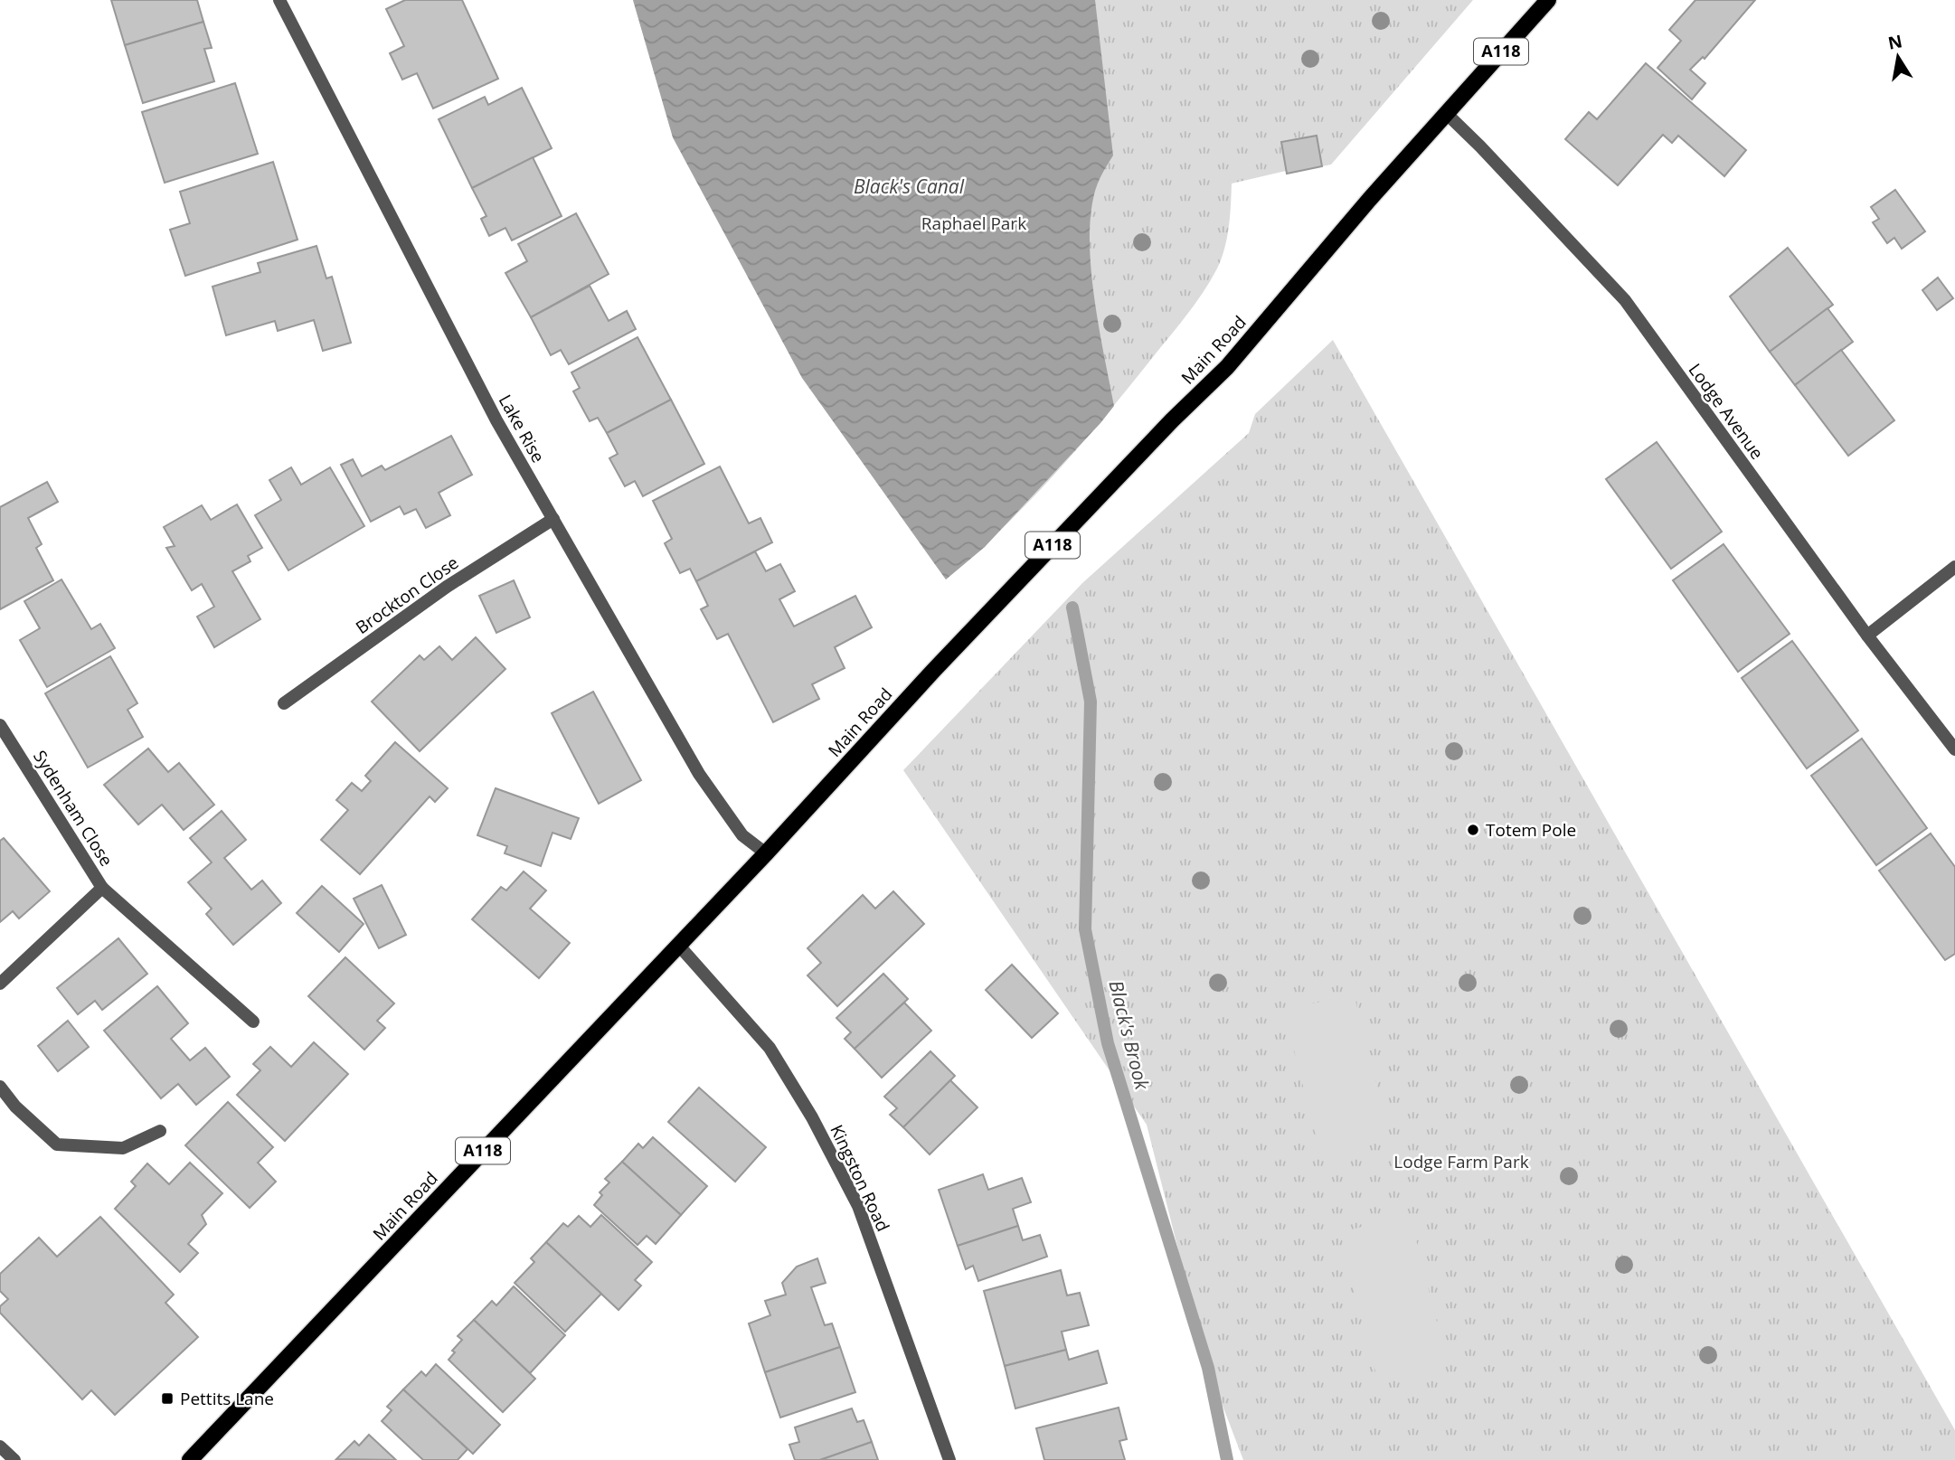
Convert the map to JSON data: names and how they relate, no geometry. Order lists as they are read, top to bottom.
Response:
{
  "streets": {
    "main road": ["A118", "Main Road"],
    "street": [
      "Lodge Avenue",
      "Lake Rise",
      "Brockton Close",
      "Sydenham Close",
      "Kingston Road"
    ]
  },
  "crossings": [
    ["Main Road", "Lodge Avenue"],
    ["Main Road", "Lake Rise"],
    ["Main Road", "Kingston Road"],
    ["Lake Rise", "Brockton Close"]
  ],
  "water": ["Black's Canal", "Black's Brook"],
  "parks": ["Raphael Park", "Lodge Farm Park"],
  "places": {
    "other": ["Totem Pole"],
    "transit": ["Pettits Lane"]
  },
  "north": "top"
}
